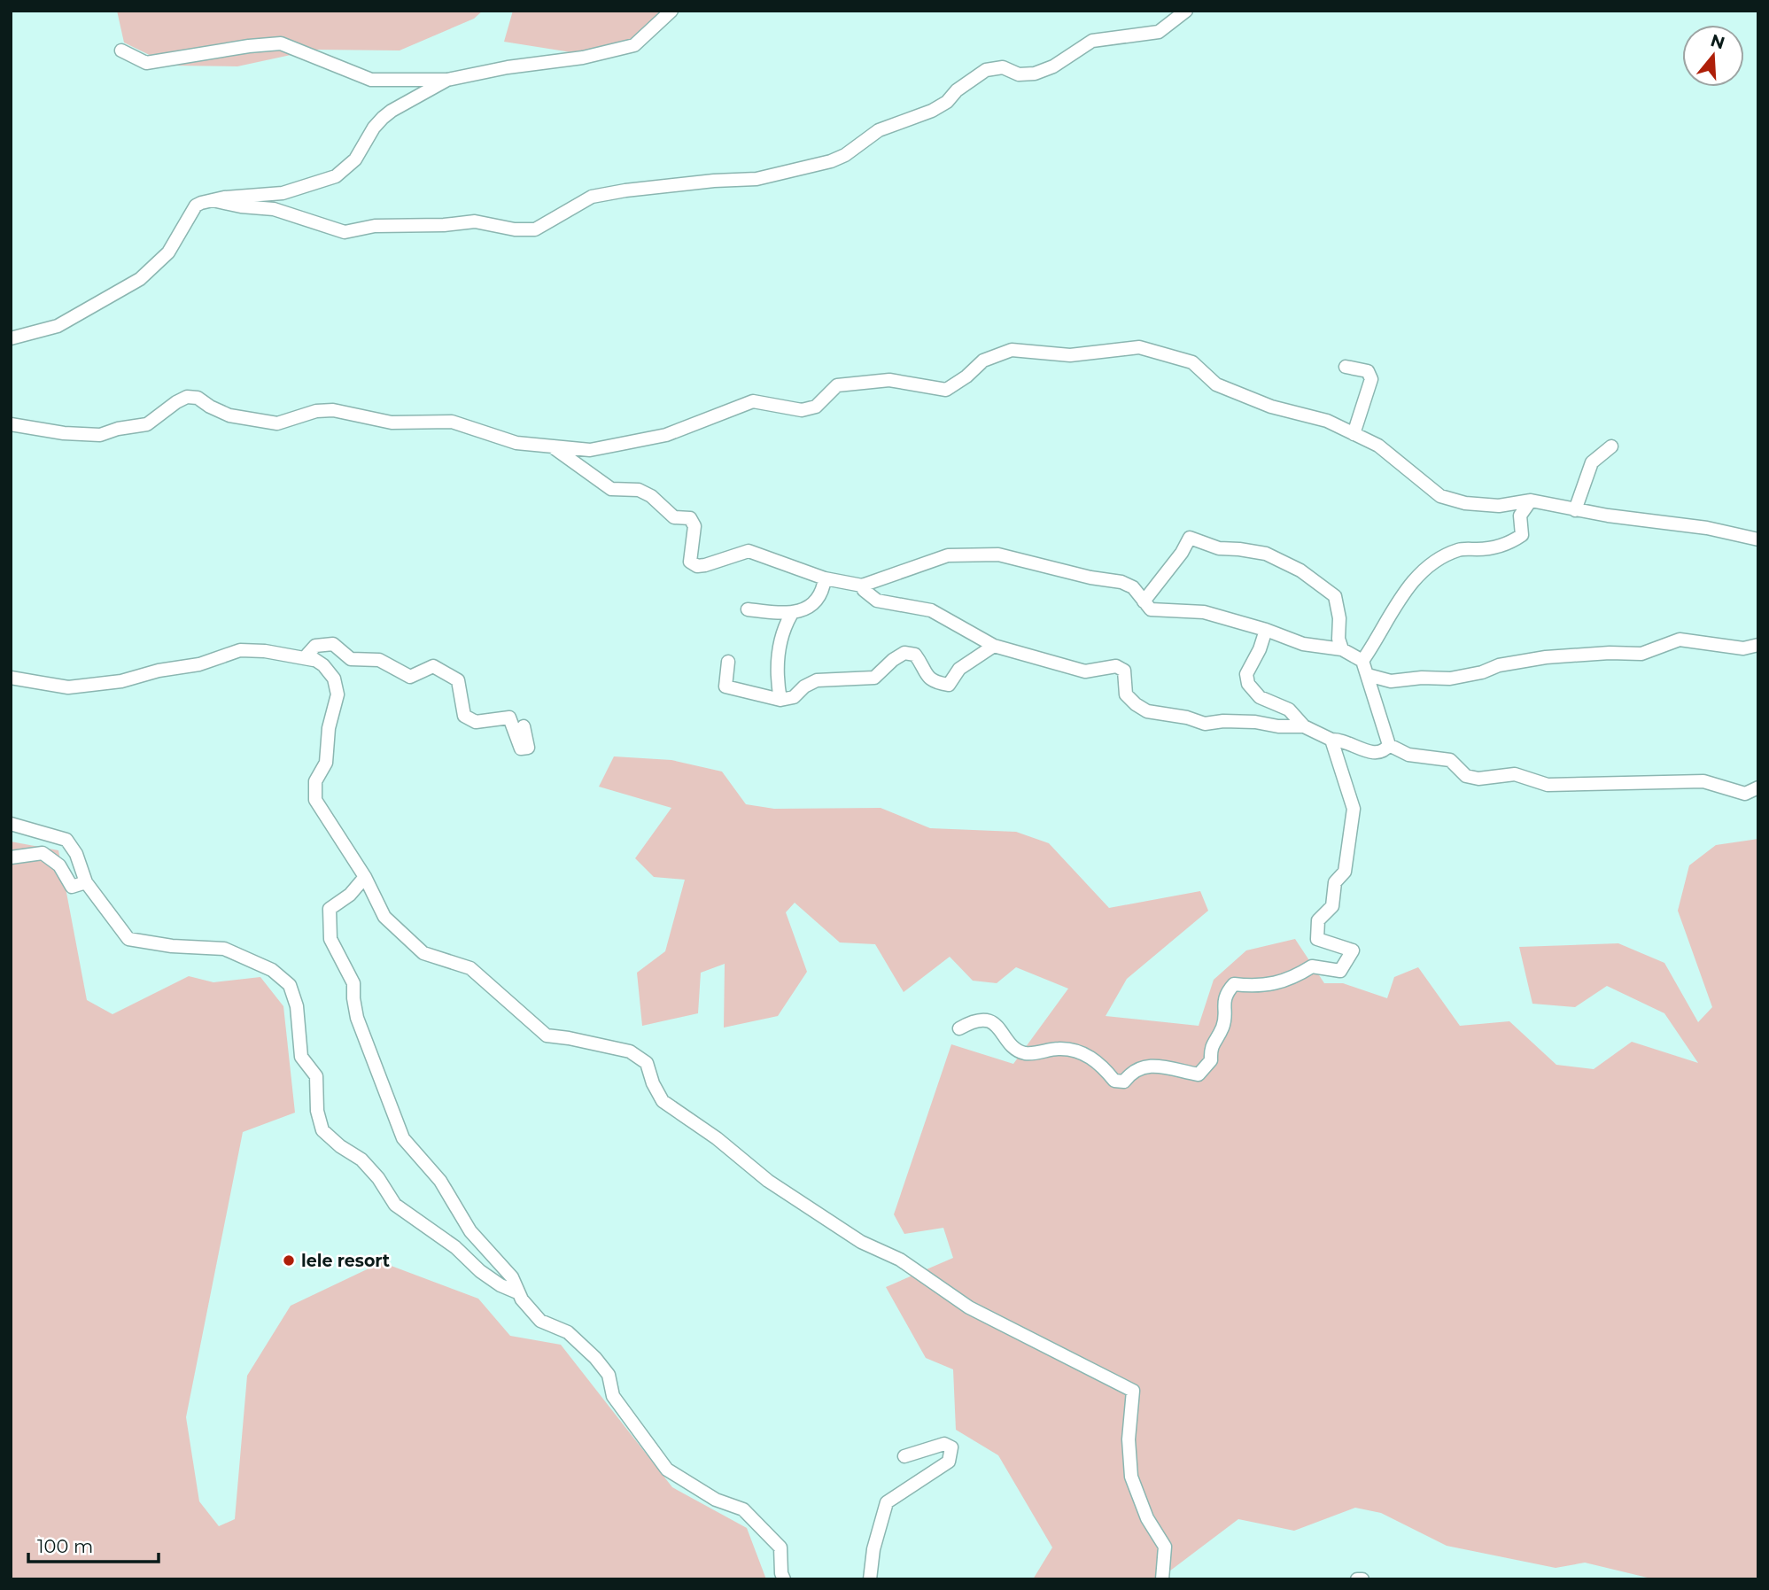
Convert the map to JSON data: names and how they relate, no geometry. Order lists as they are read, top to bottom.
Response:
{
  "places": ["lele resort"],
  "scale_bar": "100 m",
  "north": "top"
}
